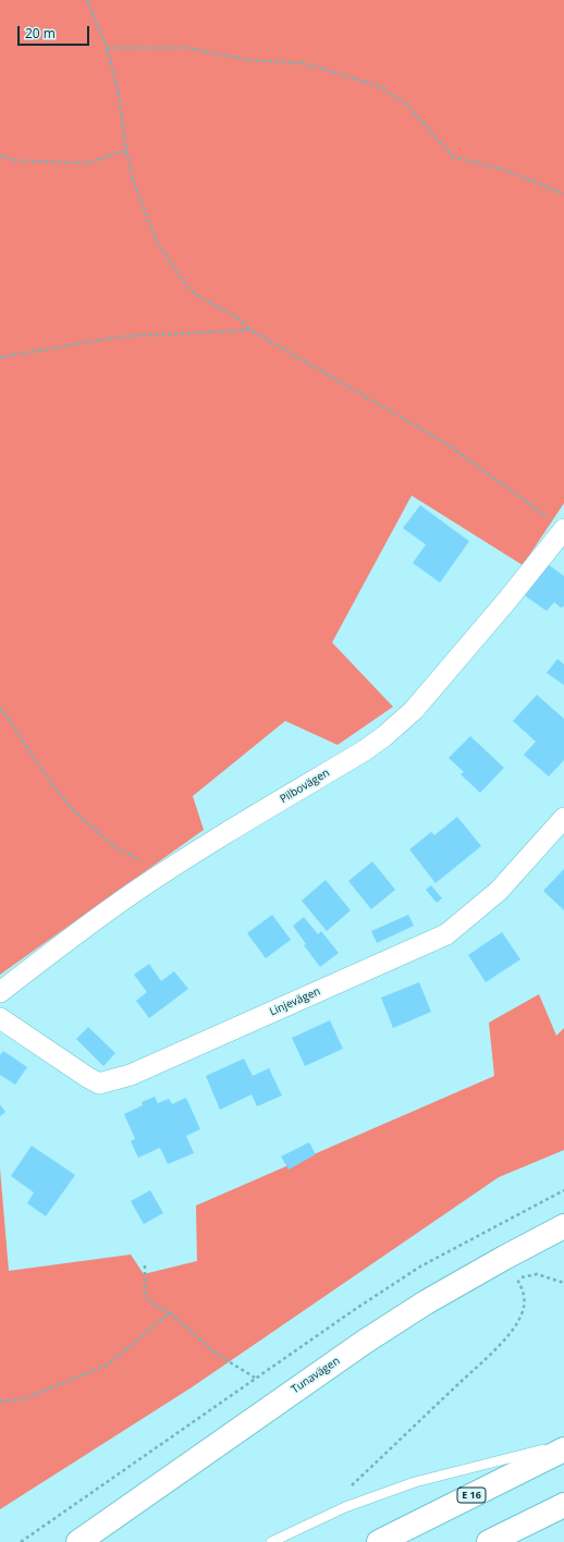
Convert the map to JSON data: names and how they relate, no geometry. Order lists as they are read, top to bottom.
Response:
{
  "streets": {
    "main road": ["Tunavägen", "E 16"],
    "street": ["Pilbovägen", "Linjevägen"]
  },
  "scale_bar": "20 m"
}
